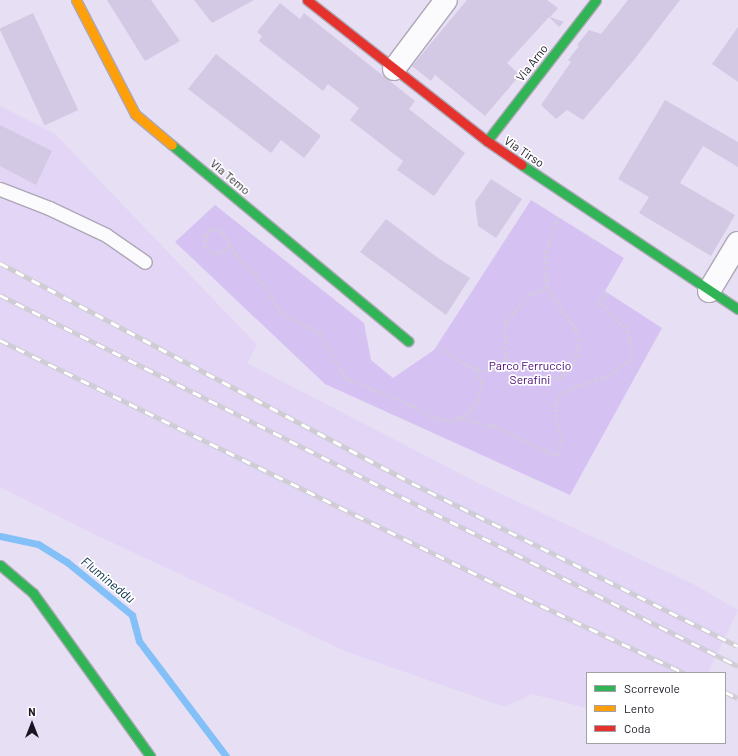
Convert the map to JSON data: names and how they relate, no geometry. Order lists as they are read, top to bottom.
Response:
{
  "streets": {
    "street": ["Via Arno", "Via Tirso", "Via Temo"]
  },
  "crossings": [
    ["Via Arno", "Via Tirso"]
  ],
  "water": ["Flumineddu"],
  "parks": ["Parco Ferruccio Serafini"],
  "legend": ["Scorrevole", "Lento", "Coda"],
  "north": "top"
}
